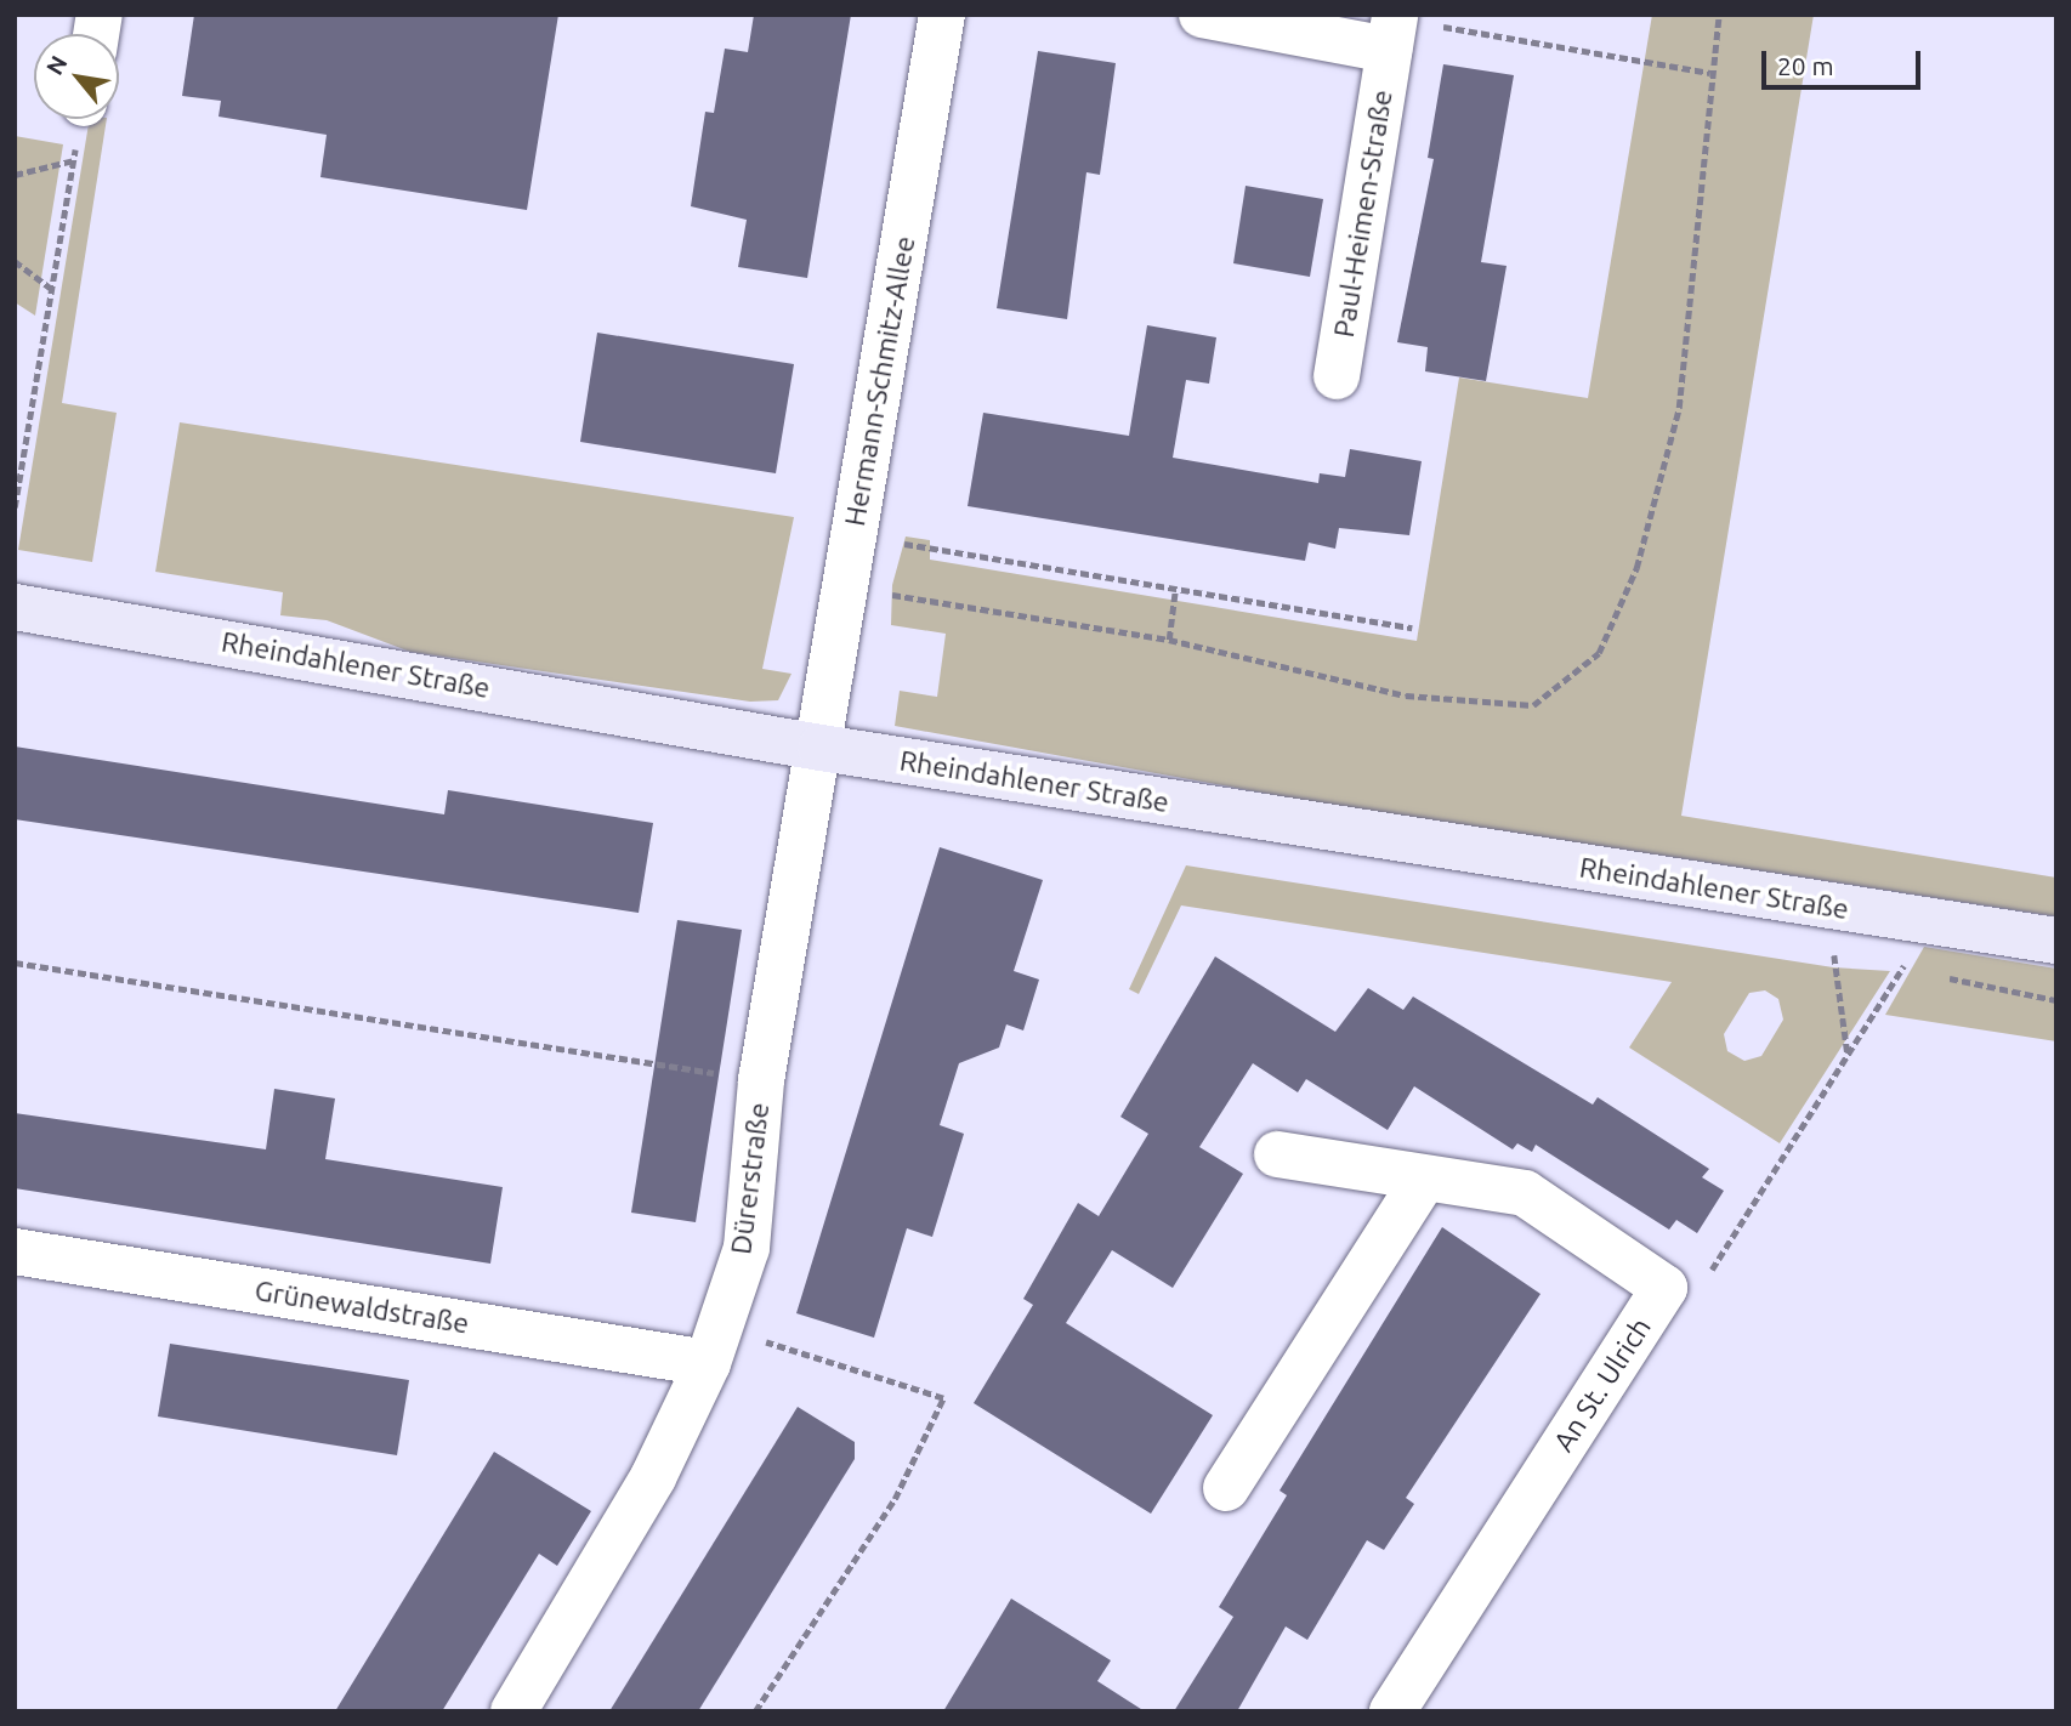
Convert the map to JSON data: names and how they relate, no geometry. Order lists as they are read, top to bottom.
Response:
{
  "streets": {
    "main road": ["Rheindahlener Straße"],
    "street": [
      "Paul-Heimen-Straße",
      "Hermann-Schmitz-Allee",
      "Dürerstraße",
      "Grünewaldstraße",
      "An St. Ulrich"
    ]
  },
  "crossings": [
    ["Hermann-Schmitz-Allee", "Rheindahlener Straße"],
    ["Hermann-Schmitz-Allee", "Dürerstraße"],
    ["Rheindahlener Straße", "Dürerstraße"],
    ["Dürerstraße", "Grünewaldstraße"]
  ],
  "scale_bar": "20 m",
  "north": "top left"
}
